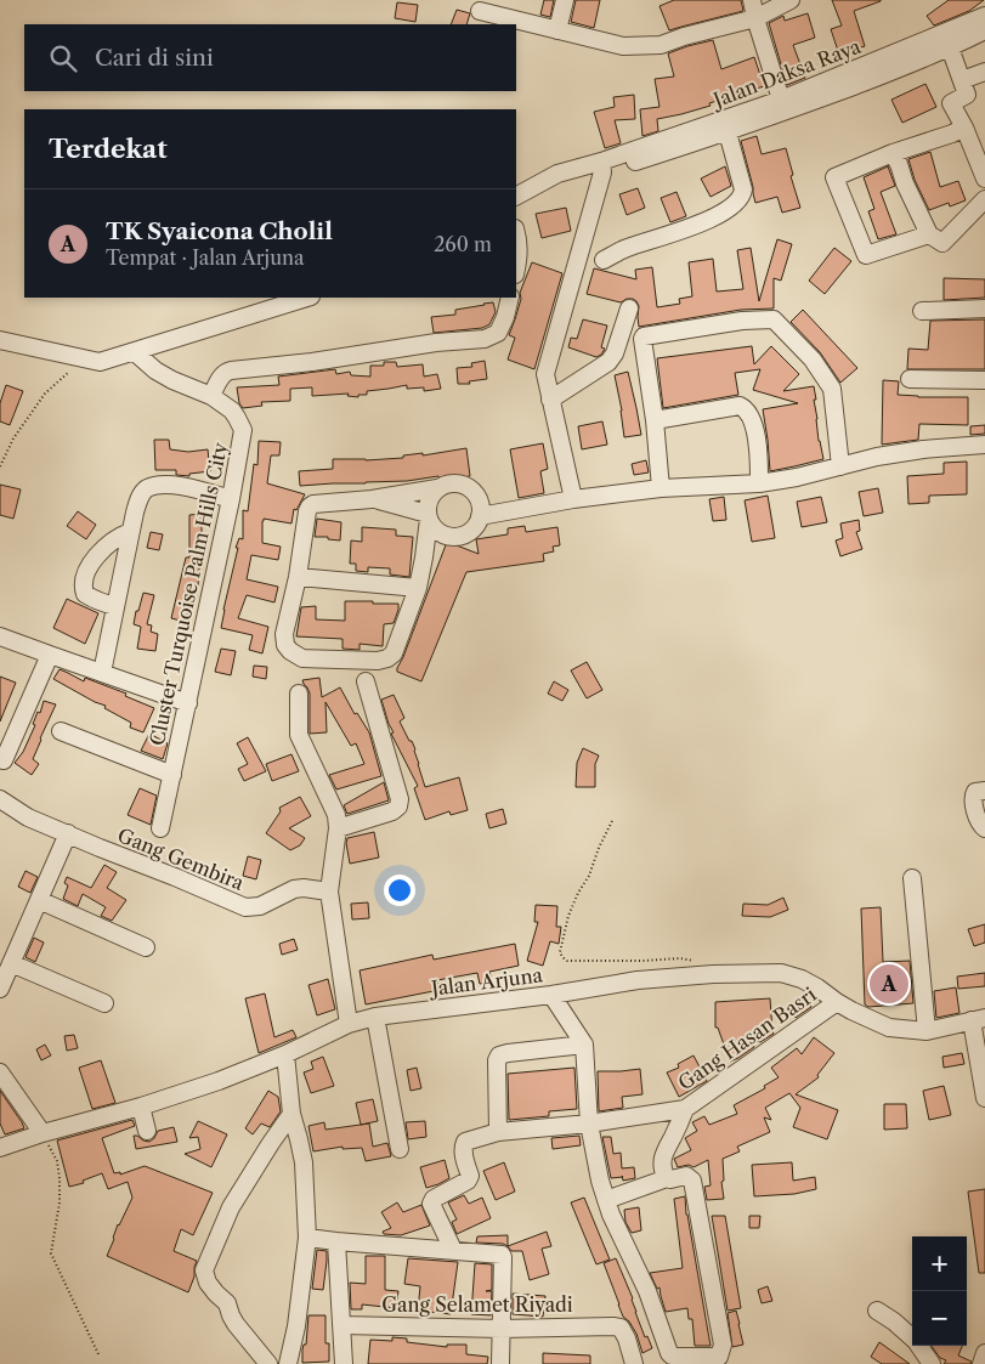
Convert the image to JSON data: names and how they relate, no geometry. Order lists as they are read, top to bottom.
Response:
{
  "streets": {
    "street": [
      "Jalan Daksa Raya",
      "Cluster Turquoise Palm Hills City",
      "Gang Gembira",
      "Jalan Arjuna",
      "Gang Hasan Basri",
      "Gang Selamet Riyadi"
    ]
  },
  "crossings": [
    ["Jalan Arjuna", "Gang Hasan Basri"]
  ],
  "page": {
    "search": "Cari di sini",
    "heading": "Terdekat",
    "list": [
      {
        "mark": "A",
        "name": "TK Syaicona Cholil",
        "note": "Tempat · Jalan Arjuna",
        "value": "260 m"
      }
    ],
    "pins": "A",
    "map_buttons": ["+", "−"]
  }
}
